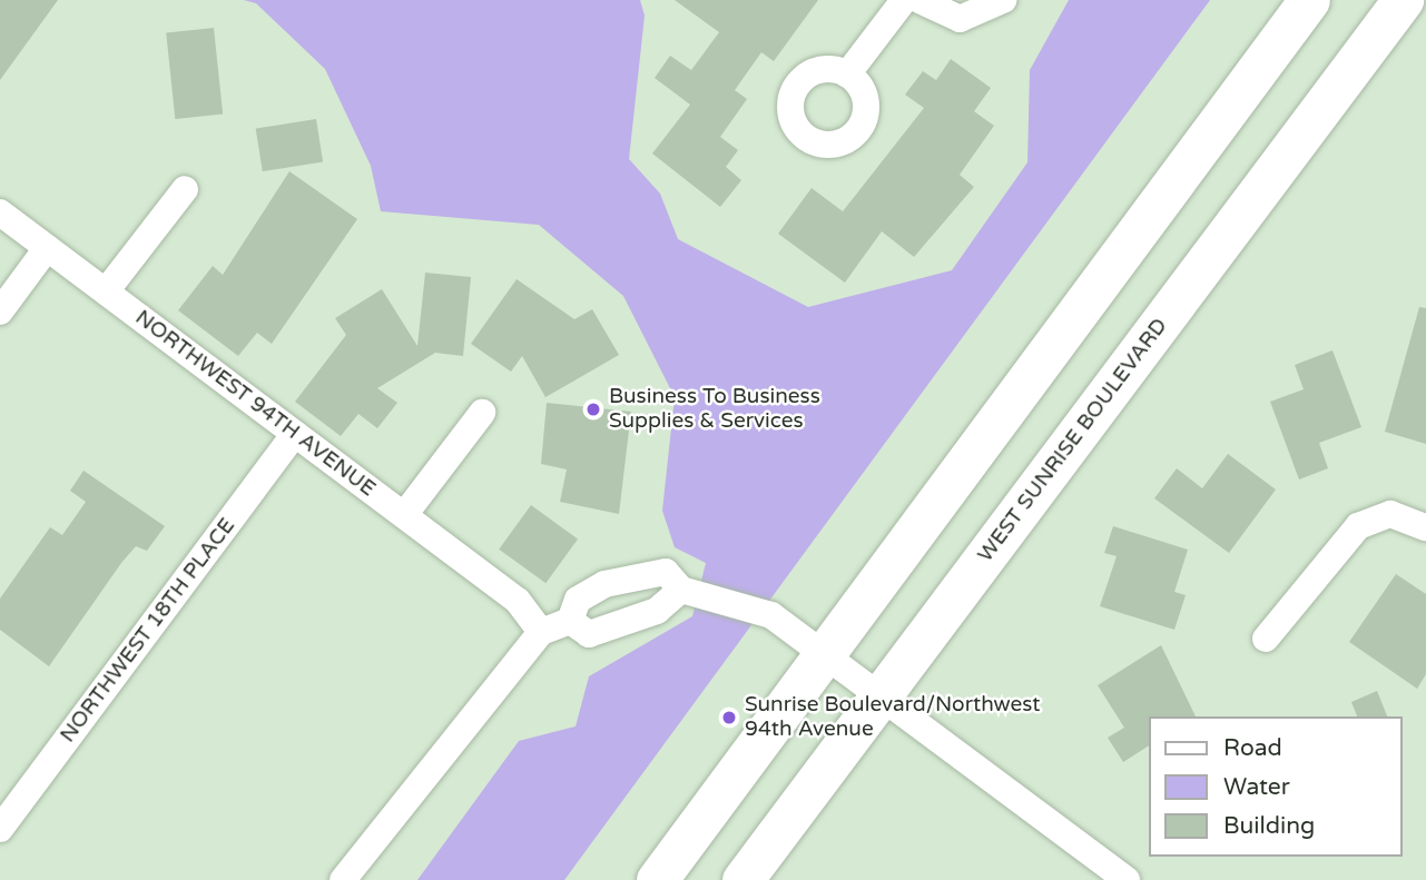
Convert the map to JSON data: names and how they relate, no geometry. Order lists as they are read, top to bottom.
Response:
{
  "streets": {
    "highway": ["WEST SUNRISE BOULEVARD"],
    "street": ["NORTHWEST 94TH AVENUE", "NORTHWEST 18TH PLACE"]
  },
  "crossings": [
    ["NORTHWEST 94TH AVENUE", "NORTHWEST 18TH PLACE"]
  ],
  "places": ["Business To Business Supplies & Services", "Sunrise Boulevard/Northwest 94th Avenue"],
  "legend": ["Road", "Water", "Building"]
}
